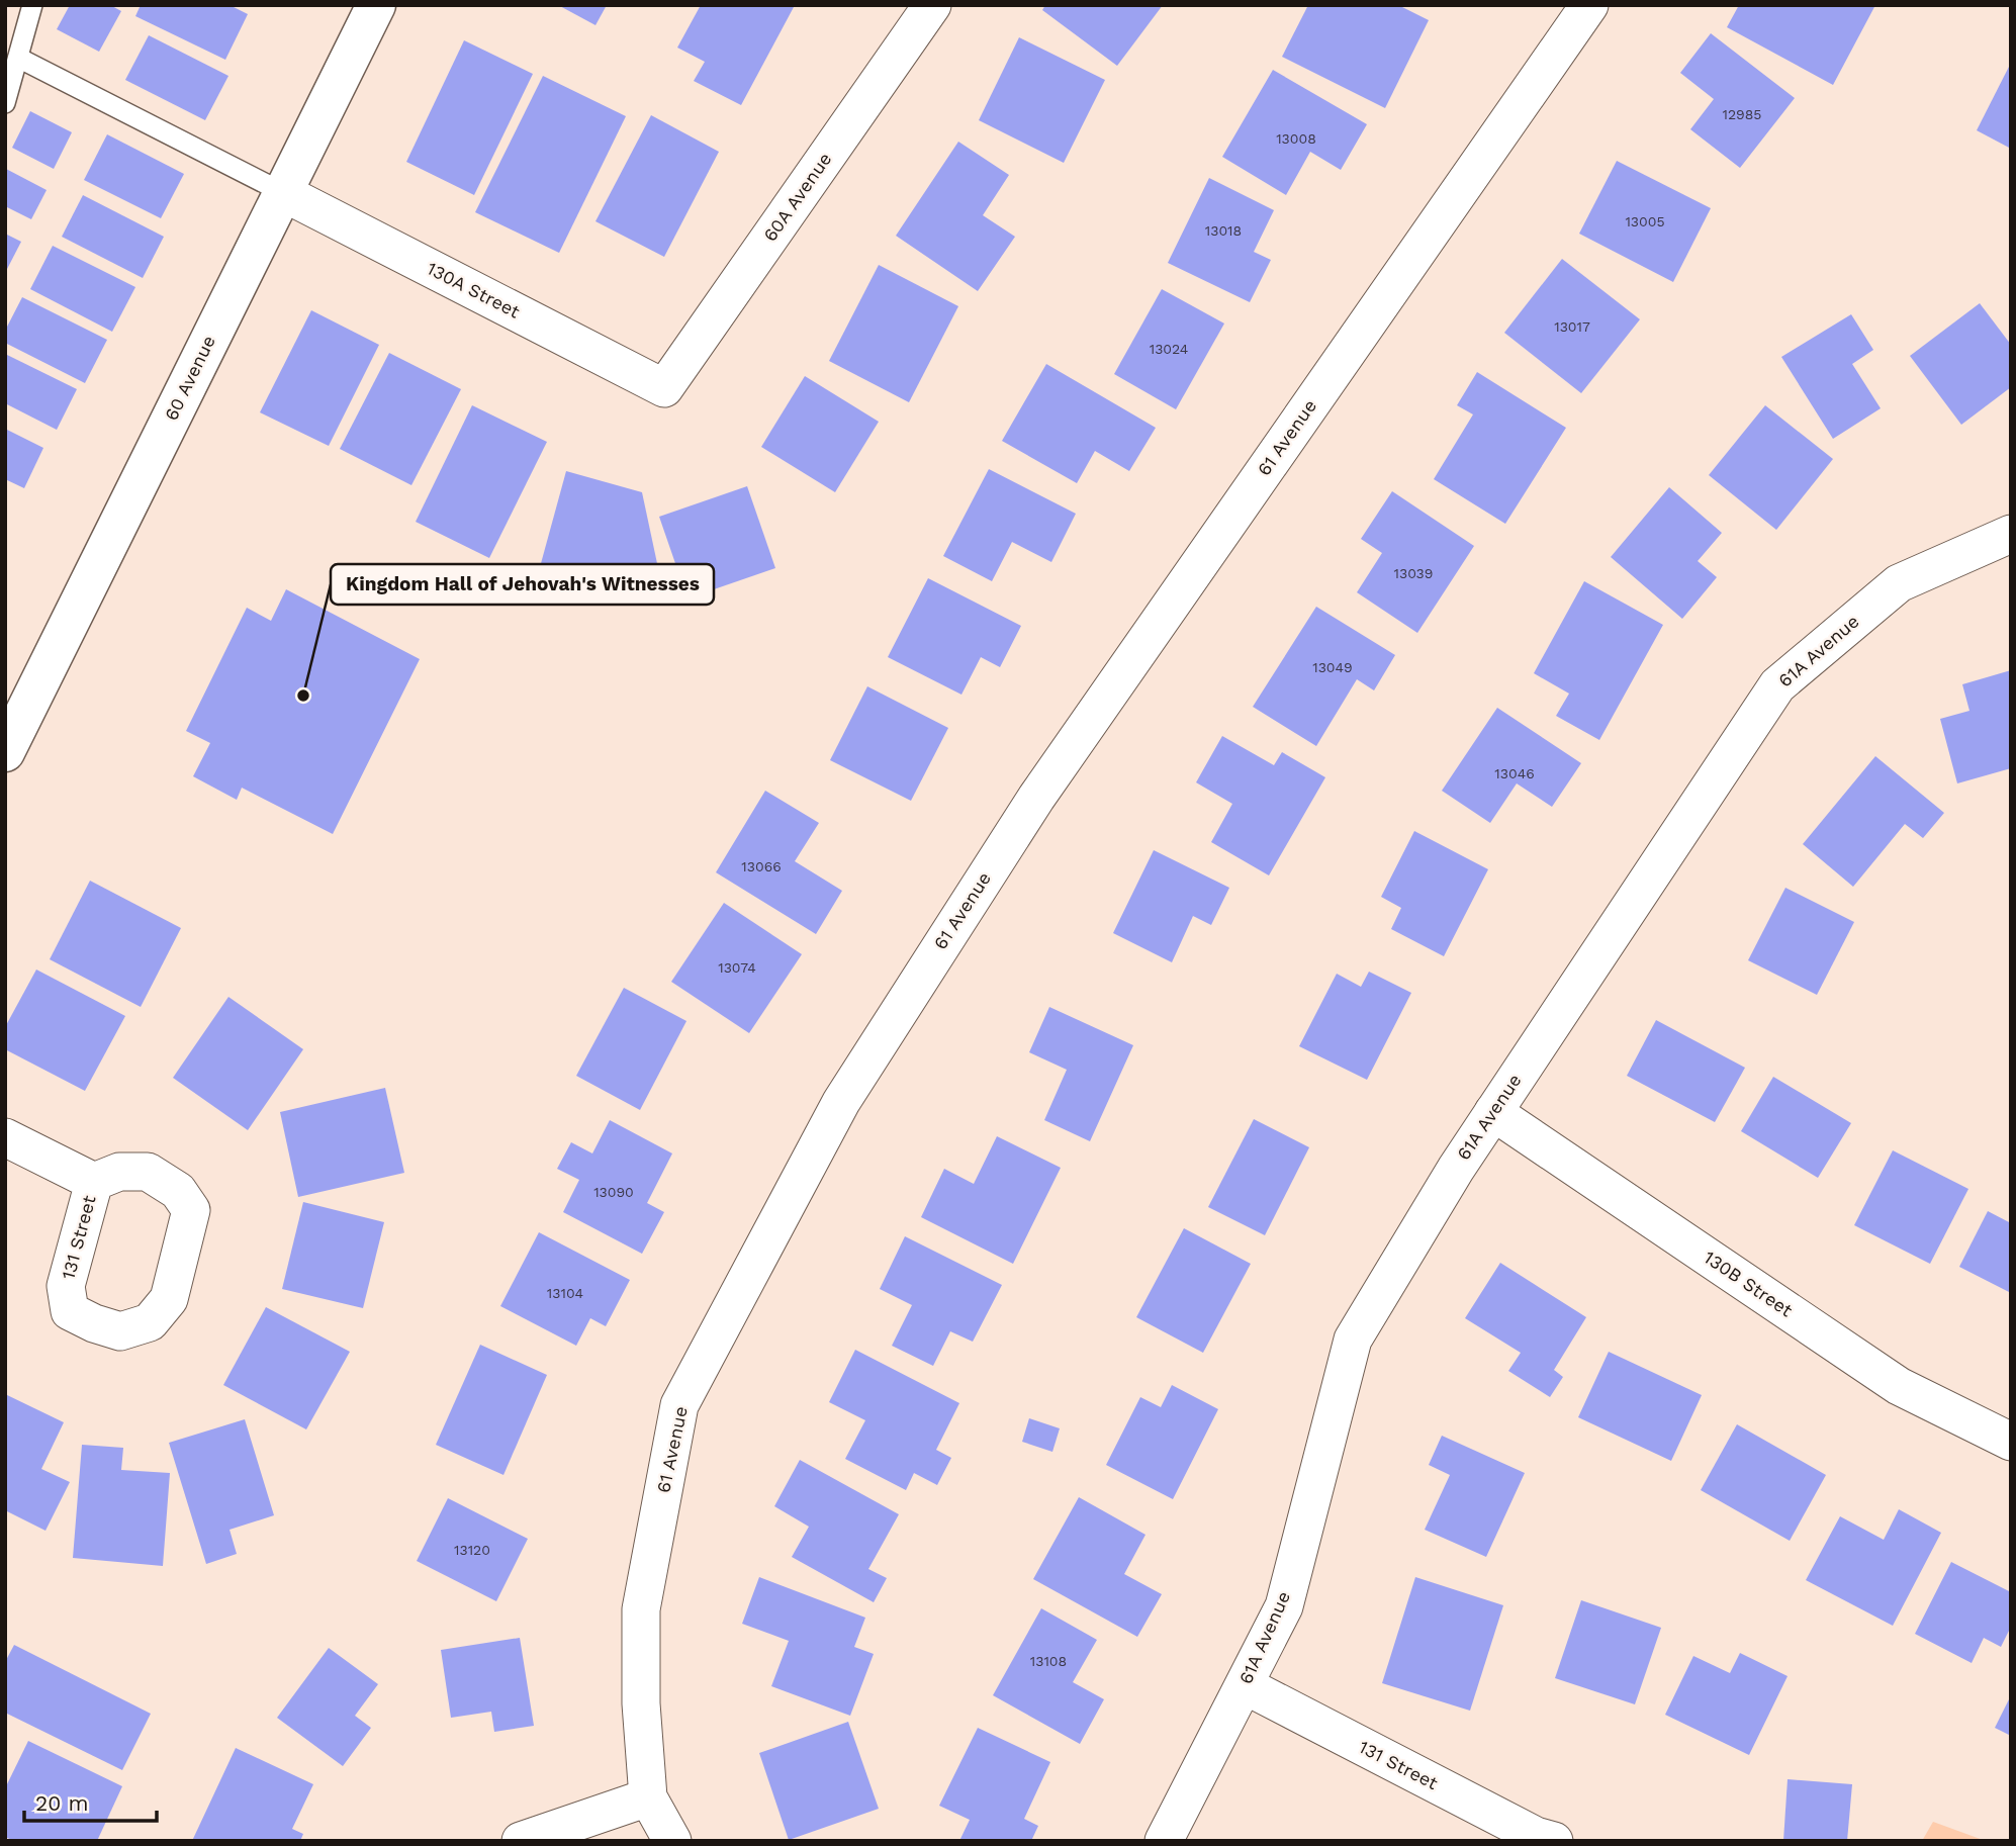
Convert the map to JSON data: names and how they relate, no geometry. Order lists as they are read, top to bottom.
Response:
{
  "streets": {
    "street": [
      "60A Avenue",
      "130A Street",
      "60 Avenue",
      "61 Avenue",
      "61A Avenue",
      "131 Street",
      "130B Street"
    ]
  },
  "crossings": [
    ["60A Avenue", "130A Street"],
    ["130A Street", "60 Avenue"],
    ["61A Avenue", "131 Street"],
    ["61A Avenue", "130B Street"]
  ],
  "places": ["Kingdom Hall of Jehovah's Witnesses"],
  "house_numbers": [
    "12985",
    "13008",
    "13005",
    "13018",
    "13017",
    "13024",
    "13039",
    "13049",
    "13046",
    "13066",
    "13074",
    "13090",
    "13104",
    "13120",
    "13108"
  ],
  "scale_bar": "20 m"
}
